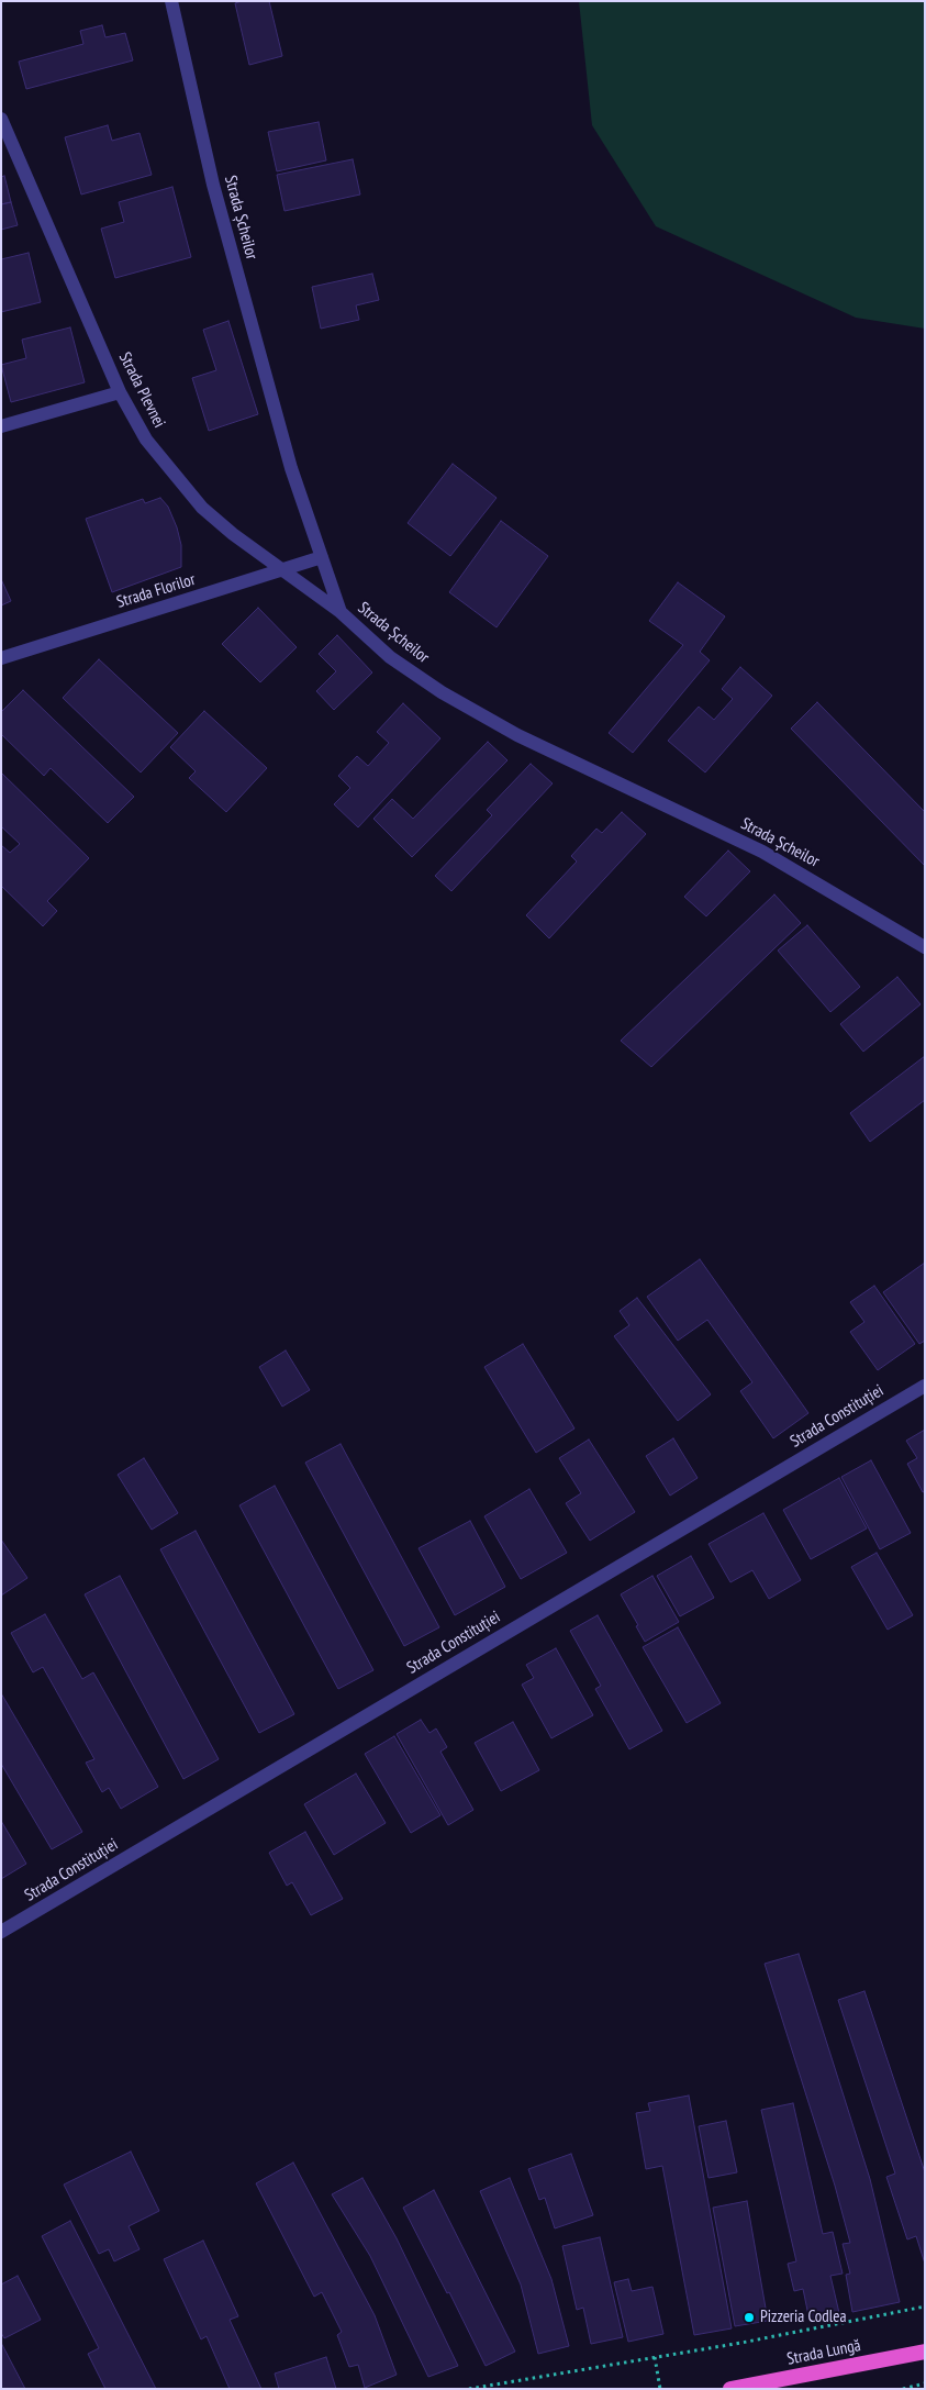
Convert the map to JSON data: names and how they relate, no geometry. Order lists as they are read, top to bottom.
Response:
{
  "streets": {
    "highway": ["Strada Lungă"],
    "street": [
      "Strada Șcheilor",
      "Strada Plevnei",
      "Strada Florilor",
      "Strada Constituției"
    ]
  },
  "crossings": [
    ["Strada Șcheilor", "Strada Plevnei"],
    ["Strada Șcheilor", "Strada Florilor"],
    ["Strada Plevnei", "Strada Florilor"]
  ],
  "places": ["Pizzeria Codlea"]
}
